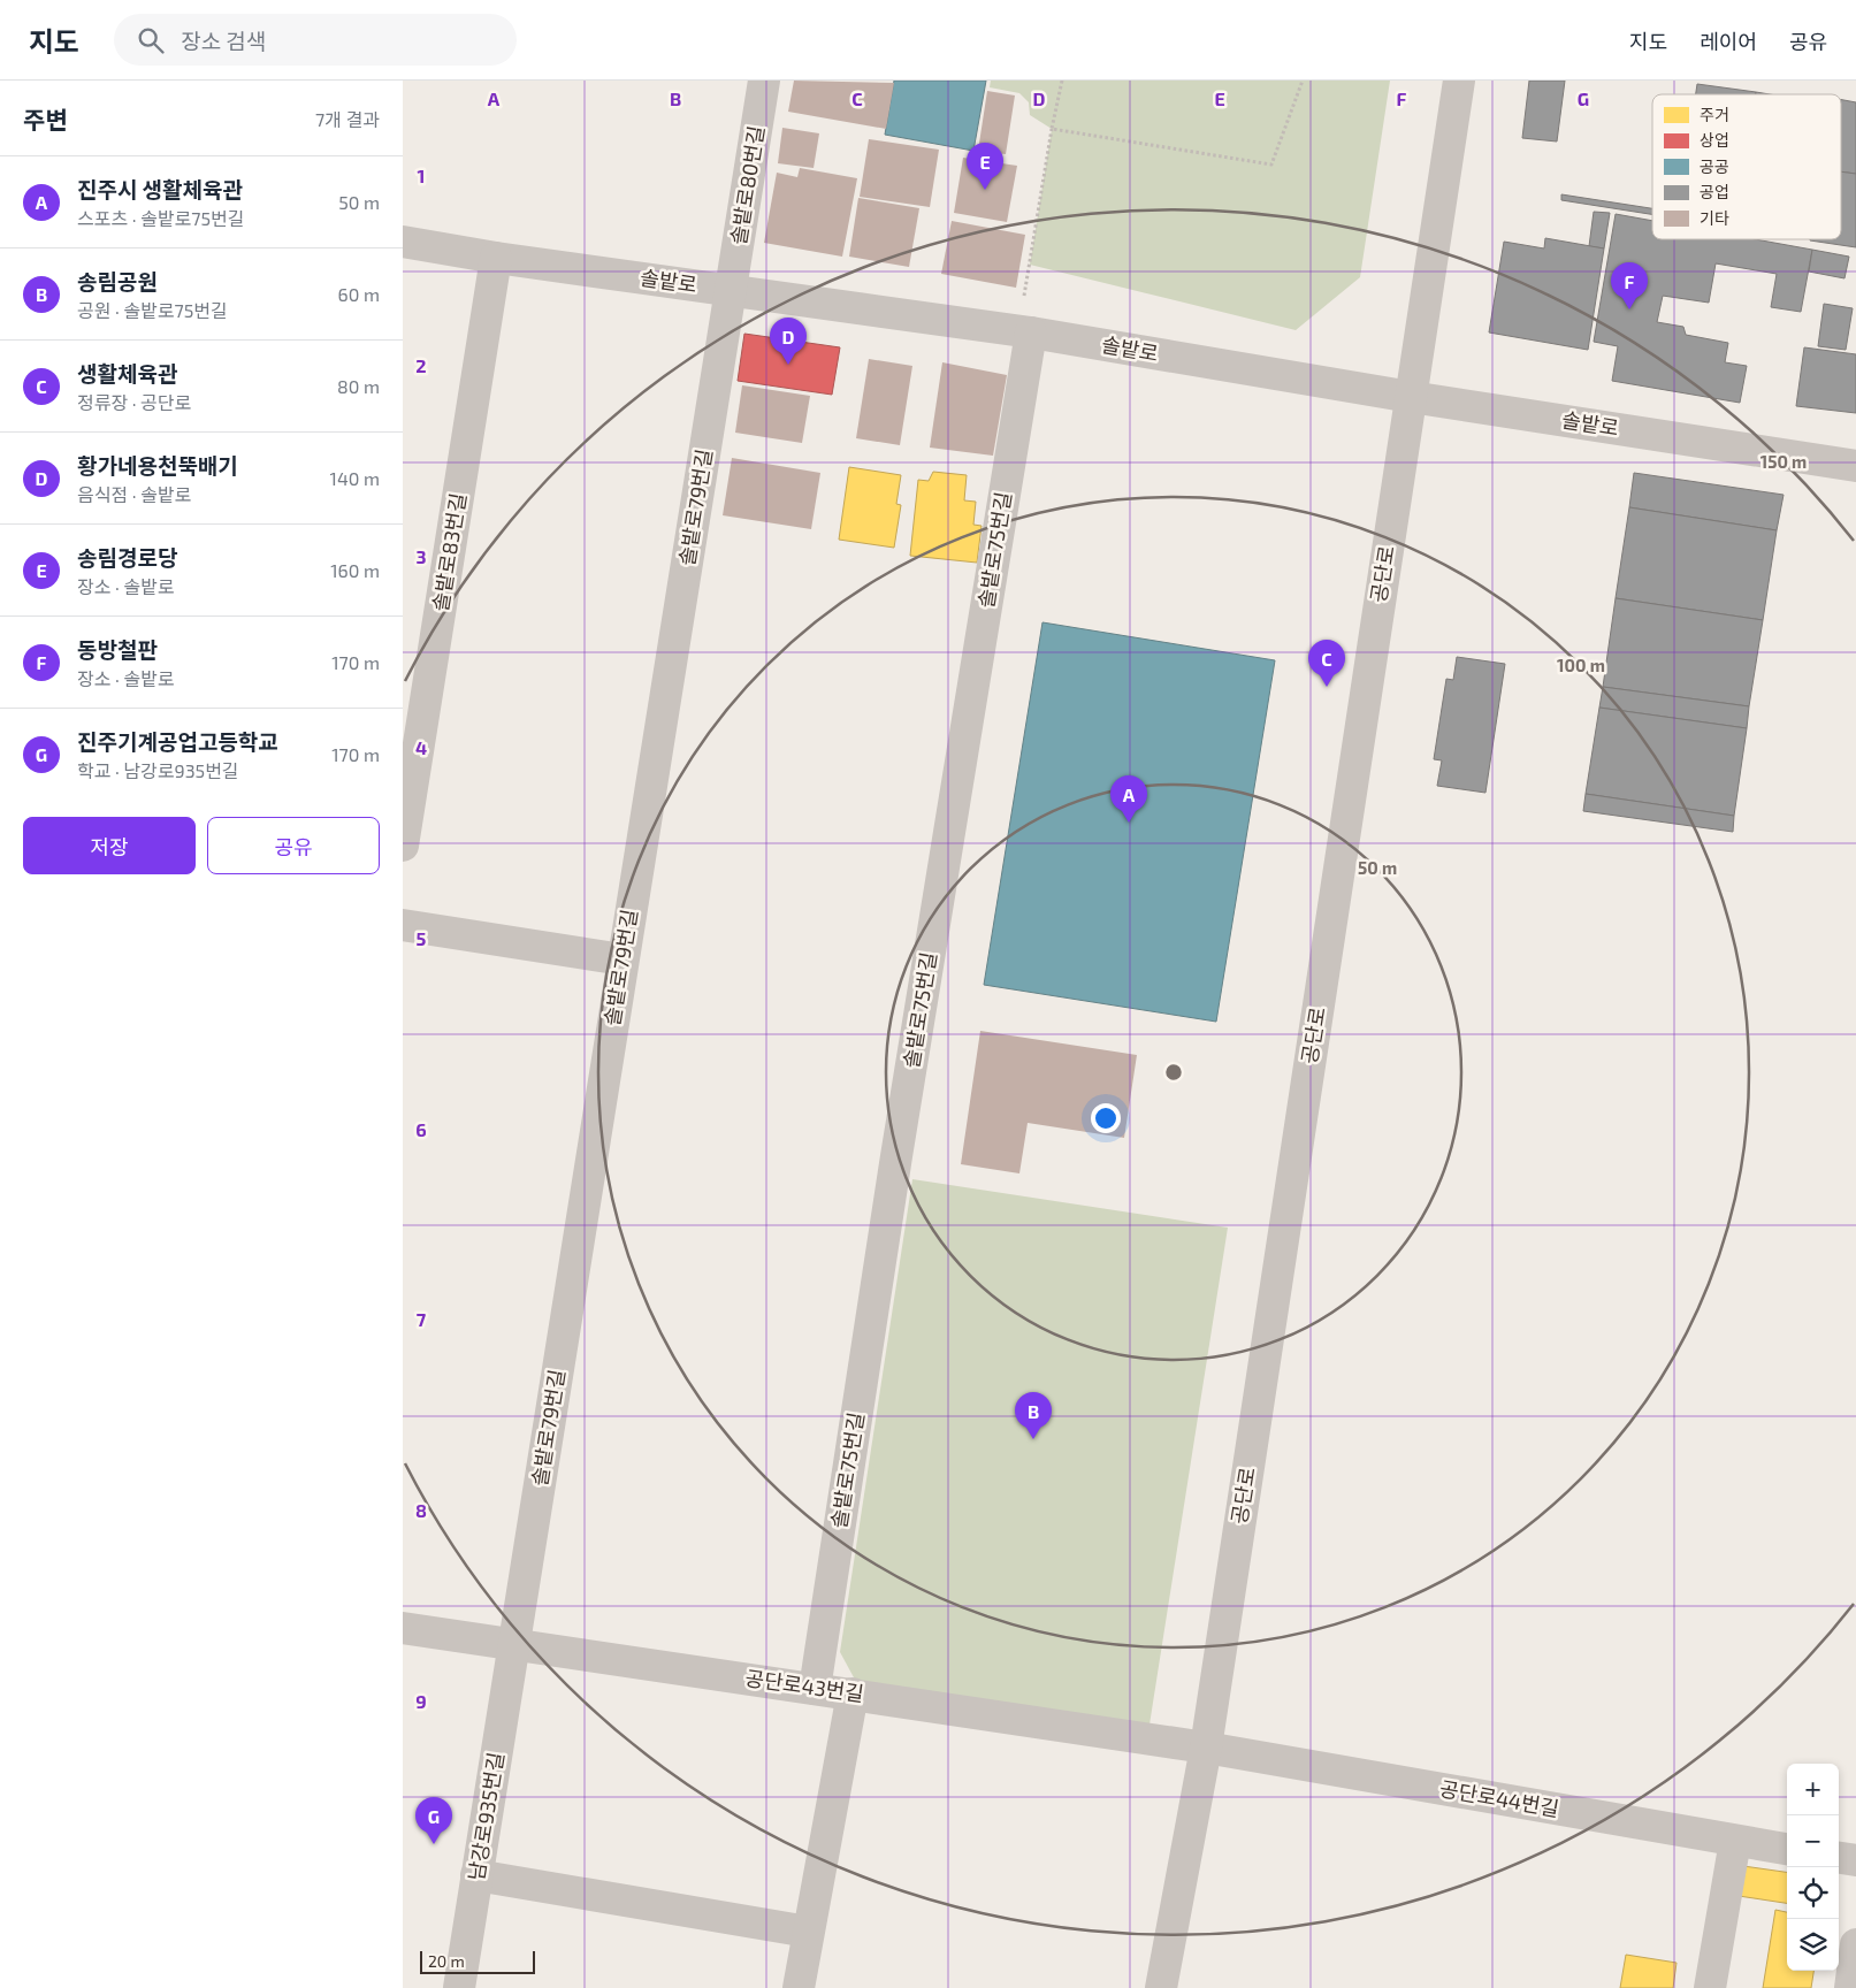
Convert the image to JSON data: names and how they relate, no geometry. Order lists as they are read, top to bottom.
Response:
{
  "streets": {
    "street": [
      "솔밭로80번길",
      "솔밭로",
      "솔밭로79번길",
      "솔밭로75번길",
      "솔밭로83번길",
      "공단로",
      "공단로43번길",
      "공단로44번길",
      "남강로935번길"
    ]
  },
  "crossings": [
    ["솔밭로80번길", "솔밭로"],
    ["솔밭로80번길", "솔밭로79번길"],
    ["솔밭로", "솔밭로79번길"],
    ["솔밭로", "솔밭로75번길"],
    ["솔밭로", "솔밭로83번길"],
    ["솔밭로", "공단로"],
    ["솔밭로79번길", "공단로43번길"],
    ["솔밭로79번길", "남강로935번길"],
    ["솔밭로75번길", "공단로43번길"],
    ["공단로", "공단로43번길"],
    ["공단로", "공단로44번길"],
    ["공단로43번길", "공단로44번길"],
    ["공단로43번길", "남강로935번길"]
  ],
  "legend": [
    "주거",
    "상업",
    "공공",
    "공업",
    "기타"
  ],
  "scale_bar": "20 m",
  "page": {
    "header": "지도",
    "search": "장소 검색",
    "nav": ["지도", "레이어", "공유"],
    "heading": ["주변", "7개 결과"],
    "pins": [
      "E",
      "F",
      "D",
      "C",
      "A",
      "B",
      "G"
    ],
    "list": [
      {
        "mark": "A",
        "name": "진주시 생활체육관",
        "note": "스포츠 · 솔밭로75번길",
        "value": "50 m"
      },
      {
        "mark": "B",
        "name": "송림공원",
        "note": "공원 · 솔밭로75번길",
        "value": "60 m"
      },
      {
        "mark": "C",
        "name": "생활체육관",
        "note": "정류장 · 공단로",
        "value": "80 m"
      },
      {
        "mark": "D",
        "name": "황가네용천뚝배기",
        "note": "음식점 · 솔밭로",
        "value": "140 m"
      },
      {
        "mark": "E",
        "name": "송림경로당",
        "note": "장소 · 솔밭로",
        "value": "160 m"
      },
      {
        "mark": "F",
        "name": "동방철판",
        "note": "장소 · 솔밭로",
        "value": "170 m"
      },
      {
        "mark": "G",
        "name": "진주기계공업고등학교",
        "note": "학교 · 남강로935번길",
        "value": "170 m"
      }
    ],
    "buttons": ["저장", "공유"],
    "map_buttons": ["+", "−"],
    "scale": "20 m"
  },
  "grid": {
    "columns": [
      "A",
      "B",
      "C",
      "D",
      "E",
      "F",
      "G"
    ],
    "rows": [
      "1",
      "2",
      "3",
      "4",
      "5",
      "6",
      "7",
      "8",
      "9"
    ]
  },
  "rings": ["150 m", "100 m", "50 m"]
}
